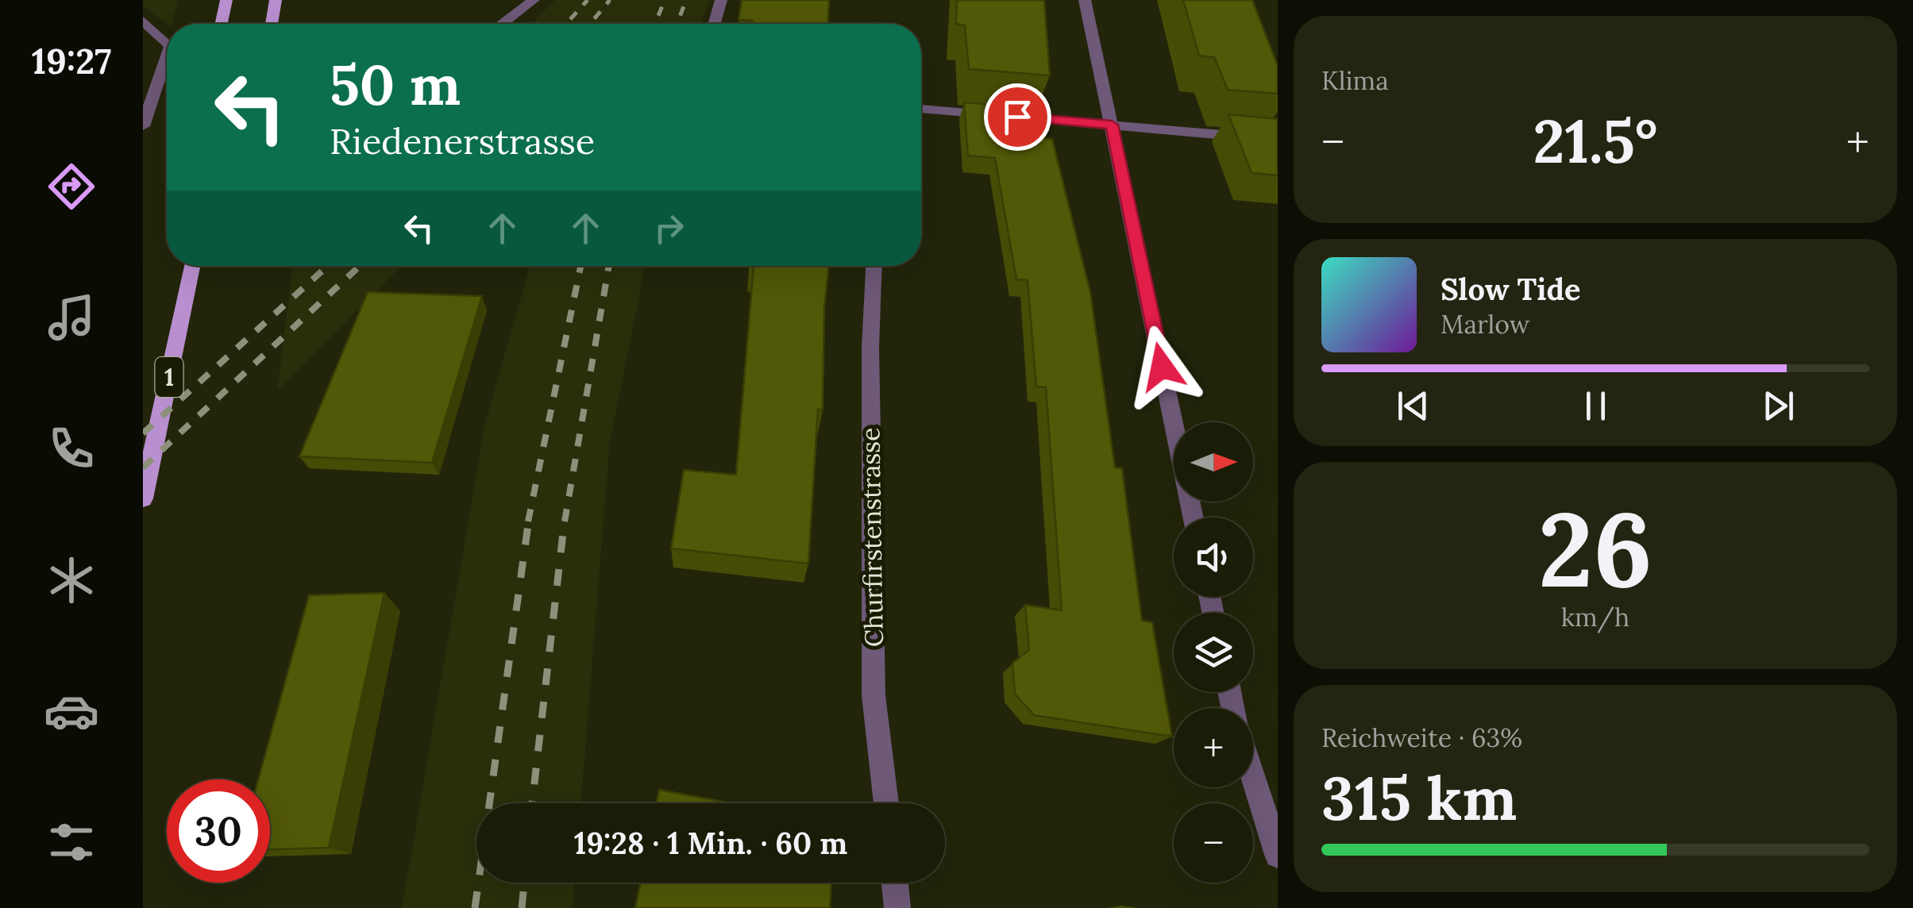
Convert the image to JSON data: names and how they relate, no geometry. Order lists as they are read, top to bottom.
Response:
{
  "streets": {
    "main road": ["1"],
    "street": ["Churfirstenstrasse"]
  },
  "north": "right",
  "page": {
    "tabs": "19:27",
    "tile": [
      "Klima",
      ["26", "km/h"],
      ["Reichweite · 63%", "315 km"]
    ],
    "turn": ["50 m", "Riedenerstrasse"],
    "heat": ["−", "21.5°", "+"],
    "song": ["Slow Tide", "Marlow"],
    "map_buttons": ["+", "−"],
    "limit": "30",
    "trip": "19:28 · 1 Min. · 60 m"
  }
}
